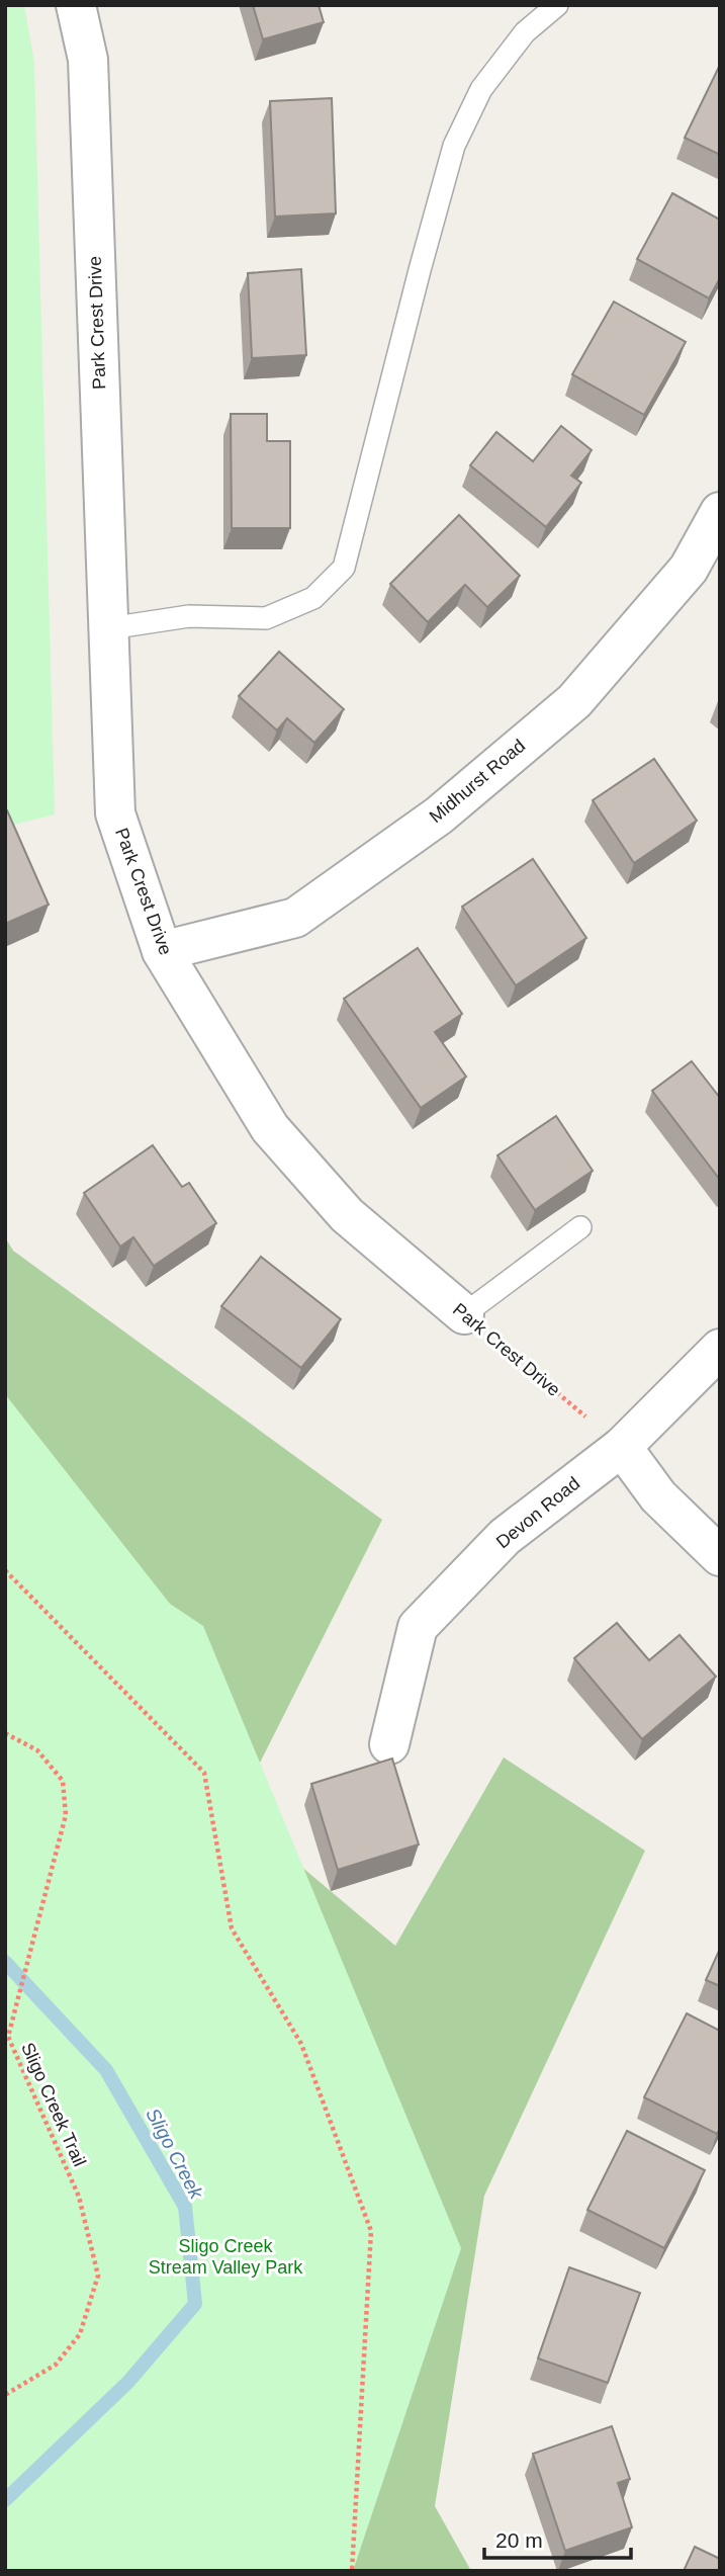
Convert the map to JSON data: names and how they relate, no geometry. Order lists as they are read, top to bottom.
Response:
{
  "streets": {
    "street": ["Park Crest Drive", "Midhurst Road", "Devon Road"],
    "path": ["Sligo Creek Trail"]
  },
  "crossings": [
    ["Park Crest Drive", "Midhurst Road"],
    ["Park Crest Drive", "Devon Road"]
  ],
  "water": ["Sligo Creek"],
  "parks": ["Sligo Creek Stream Valley Park"],
  "scale_bar": "20 m"
}
